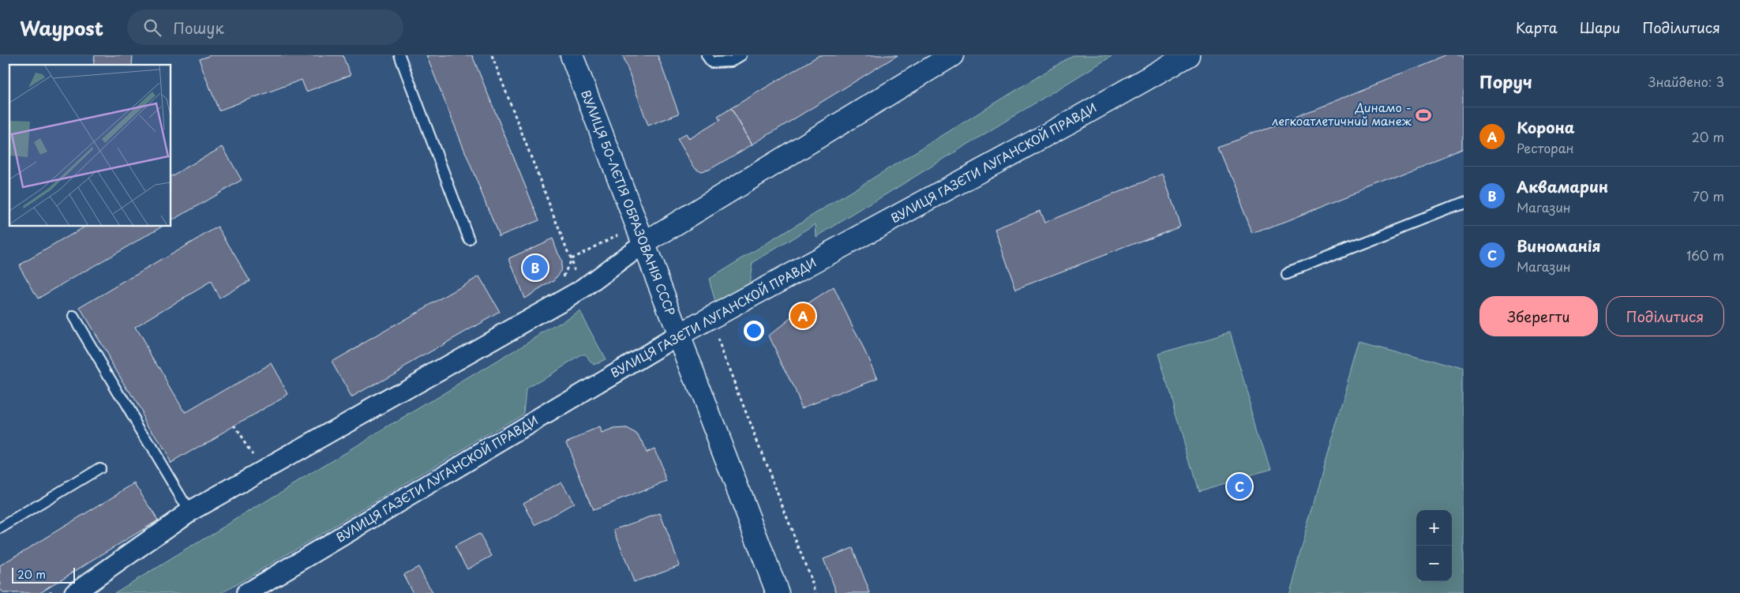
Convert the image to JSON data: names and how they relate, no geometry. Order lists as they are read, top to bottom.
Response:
{
  "streets": {
    "street": ["ВУЛИЦЯ ГАЗЄТИ ЛУГАНСКОЙ ПРАВДИ", "ВУЛИЦЯ 50-ЛЄТІЯ ОБРАЗОВАНІЯ СССР"]
  },
  "crossings": [
    ["ВУЛИЦЯ ГАЗЄТИ ЛУГАНСКОЙ ПРАВДИ", "ВУЛИЦЯ 50-ЛЄТІЯ ОБРАЗОВАНІЯ СССР"]
  ],
  "places": {
    "sports": ["Динамо - легкоатлетичний манеж"]
  },
  "scale_bar": "20 m",
  "page": {
    "header": "Waypost",
    "search": "Пошук",
    "nav": ["Карта", "Шари", "Поділитися"],
    "heading": ["Поруч", "Знайдено: 3"],
    "list": [
      {
        "mark": "A",
        "name": "Корона",
        "note": "Ресторан",
        "value": "20 m"
      },
      {
        "mark": "B",
        "name": "Аквамарин",
        "note": "Магазин",
        "value": "70 m"
      },
      {
        "mark": "C",
        "name": "Виноманія",
        "note": "Магазин",
        "value": "160 m"
      }
    ],
    "pins": ["B", "A", "C"],
    "buttons": ["Зберегти", "Поділитися"],
    "map_buttons": ["+", "−"],
    "scale": "20 m"
  }
}
